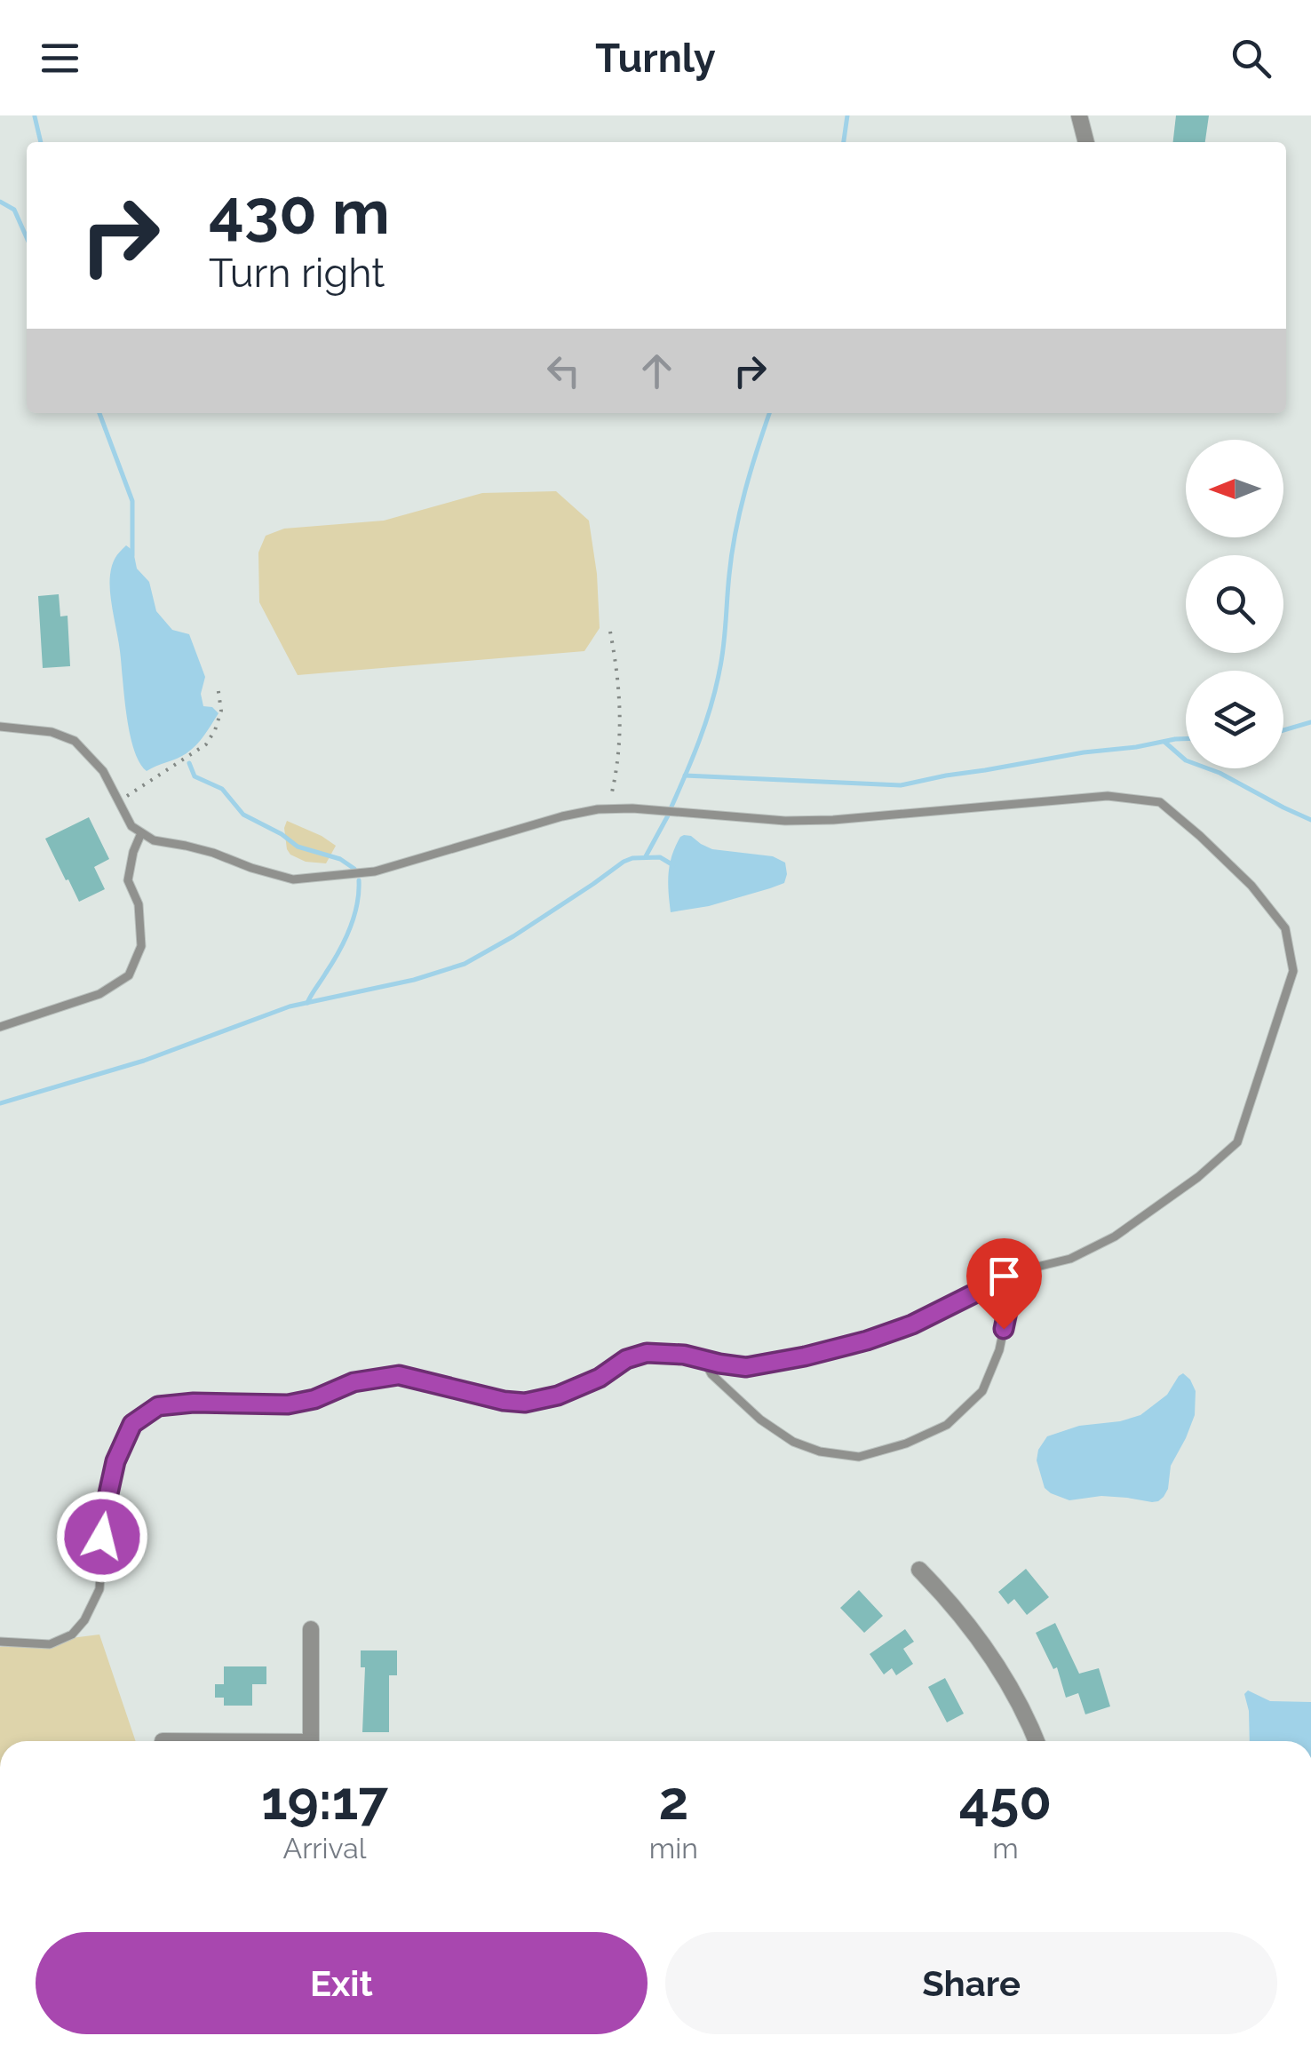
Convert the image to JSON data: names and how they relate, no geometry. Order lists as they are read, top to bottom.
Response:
{
  "north": "left",
  "page": {
    "header": "Turnly",
    "turn": ["430 m", "Turn right"],
    "eta": [
      "19:17",
      "Arrival",
      "2",
      "min",
      "450",
      "m"
    ],
    "buttons": ["Exit", "Share"]
  }
}
